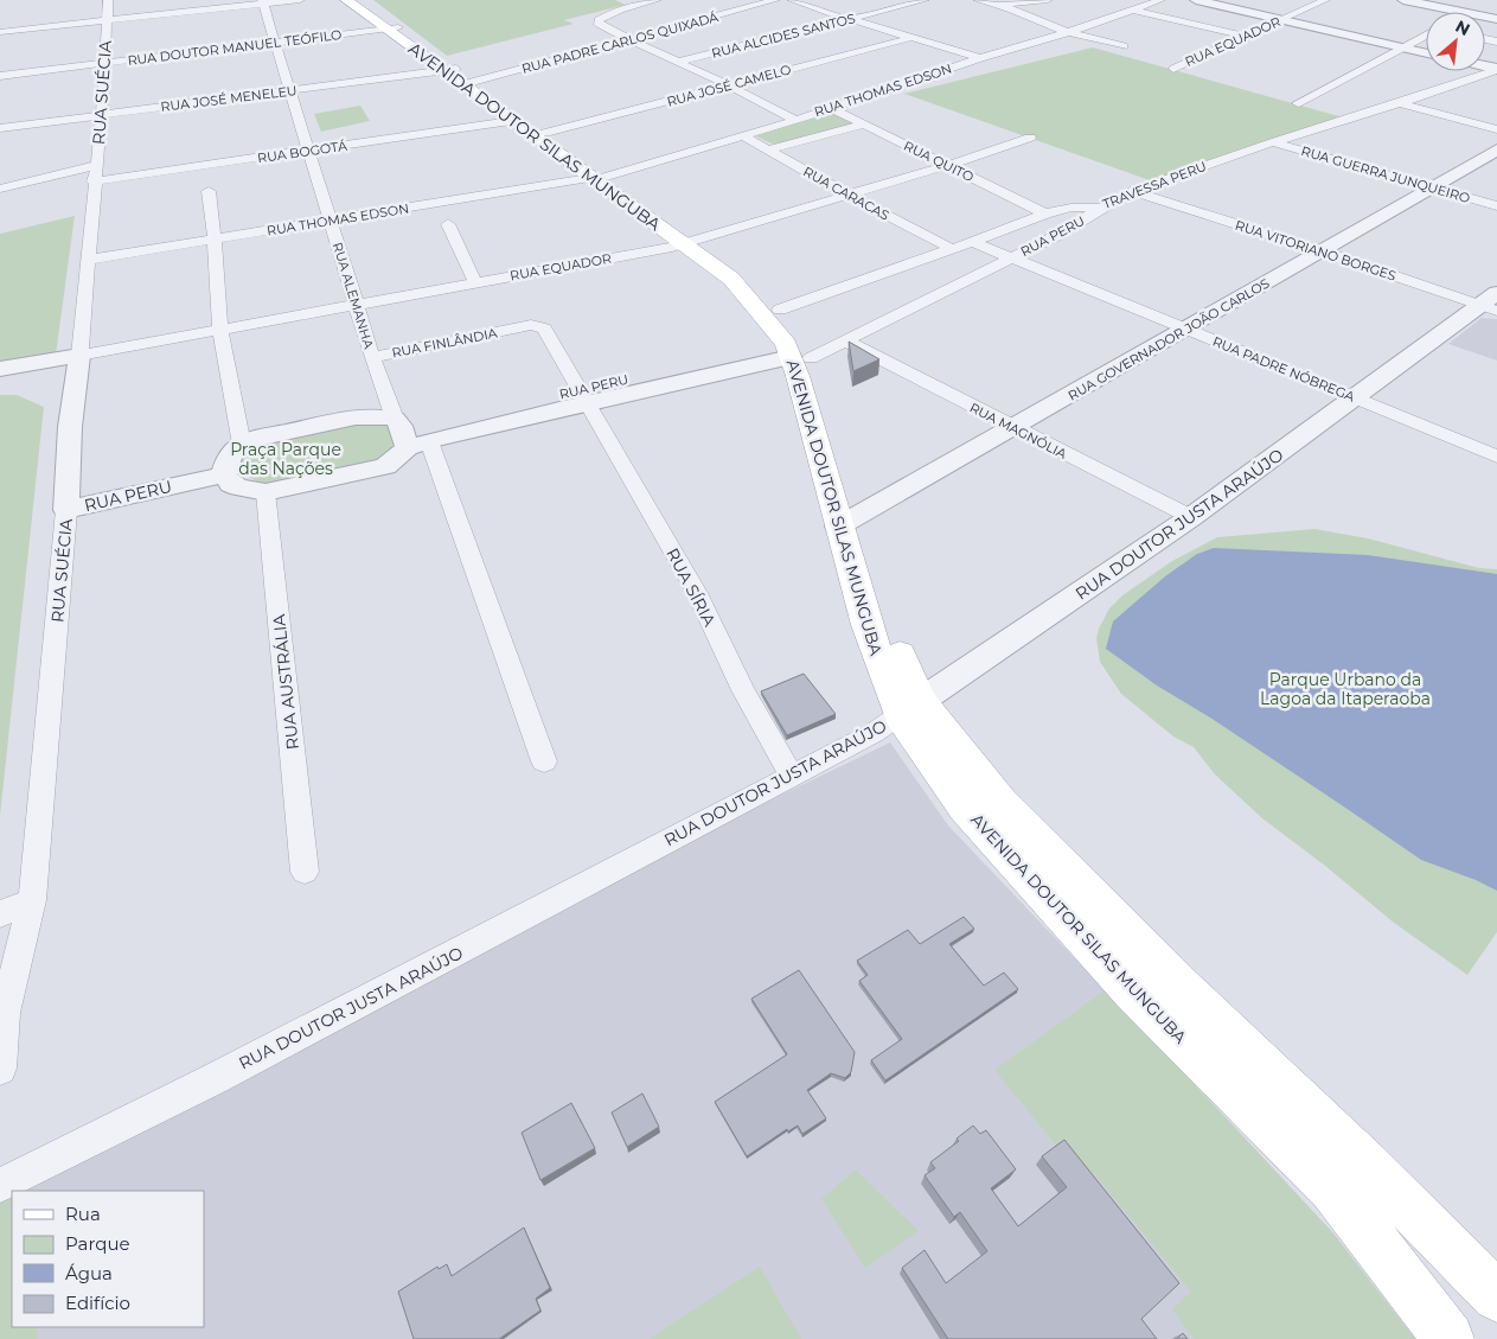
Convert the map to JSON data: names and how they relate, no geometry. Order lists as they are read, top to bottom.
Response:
{
  "streets": {
    "main road": ["AVENIDA DOUTOR SILAS MUNGUBA"],
    "street": [
      "RUA ALCIDES SANTOS",
      "RUA EQUADOR",
      "RUA PADRE CARLOS QUIXADÁ",
      "RUA DOUTOR MANUEL TEÓFILO",
      "RUA JOSÉ CAMELO",
      "RUA THOMAS EDSON",
      "RUA SUÉCIA",
      "RUA JOSÉ MENELEU",
      "RUA BOGOTÁ",
      "RUA QUITO",
      "RUA GUERRA JUNQUEIRO",
      "TRAVESSA PERU",
      "RUA CARACAS",
      "RUA PERU",
      "RUA VITORIANO BORGES",
      "RUA ALEMANHA",
      "RUA GOVERNADOR JOÃO CARLOS",
      "RUA FINLÂNDIA",
      "RUA PADRE NÓBREGA",
      "RUA MAGNÓLIA",
      "RUA DOUTOR JUSTA ARAÚJO",
      "RUA SÍRIA",
      "RUA AUSTRÁLIA"
    ]
  },
  "crossings": [
    ["RUA EQUADOR", "RUA SUÉCIA"],
    ["RUA EQUADOR", "AVENIDA DOUTOR SILAS MUNGUBA"],
    ["RUA EQUADOR", "RUA QUITO"],
    ["RUA EQUADOR", "RUA CARACAS"],
    ["RUA EQUADOR", "RUA ALEMANHA"],
    ["RUA PADRE CARLOS QUIXADÁ", "RUA JOSÉ MENELEU"],
    ["RUA PADRE CARLOS QUIXADÁ", "AVENIDA DOUTOR SILAS MUNGUBA"],
    ["RUA DOUTOR MANUEL TEÓFILO", "RUA SUÉCIA"],
    ["RUA DOUTOR MANUEL TEÓFILO", "AVENIDA DOUTOR SILAS MUNGUBA"],
    ["RUA DOUTOR MANUEL TEÓFILO", "RUA ALEMANHA"],
    ["RUA JOSÉ CAMELO", "AVENIDA DOUTOR SILAS MUNGUBA"],
    ["RUA THOMAS EDSON", "RUA SUÉCIA"],
    ["RUA THOMAS EDSON", "AVENIDA DOUTOR SILAS MUNGUBA"],
    ["RUA THOMAS EDSON", "RUA QUITO"],
    ["RUA THOMAS EDSON", "RUA CARACAS"],
    ["RUA THOMAS EDSON", "RUA ALEMANHA"],
    ["RUA SUÉCIA", "RUA JOSÉ MENELEU"],
    ["RUA SUÉCIA", "RUA BOGOTÁ"],
    ["RUA SUÉCIA", "RUA PERU"],
    ["RUA JOSÉ MENELEU", "AVENIDA DOUTOR SILAS MUNGUBA"],
    ["RUA JOSÉ MENELEU", "RUA ALEMANHA"],
    ["AVENIDA DOUTOR SILAS MUNGUBA", "RUA BOGOTÁ"],
    ["AVENIDA DOUTOR SILAS MUNGUBA", "TRAVESSA PERU"],
    ["AVENIDA DOUTOR SILAS MUNGUBA", "RUA PERU"],
    ["AVENIDA DOUTOR SILAS MUNGUBA", "RUA GOVERNADOR JOÃO CARLOS"],
    ["AVENIDA DOUTOR SILAS MUNGUBA", "RUA DOUTOR JUSTA ARAÚJO"],
    ["RUA BOGOTÁ", "RUA ALEMANHA"],
    ["RUA QUITO", "TRAVESSA PERU"],
    ["RUA GUERRA JUNQUEIRO", "TRAVESSA PERU"],
    ["RUA GUERRA JUNQUEIRO", "RUA GOVERNADOR JOÃO CARLOS"],
    ["TRAVESSA PERU", "RUA CARACAS"],
    ["TRAVESSA PERU", "RUA PERU"],
    ["TRAVESSA PERU", "RUA VITORIANO BORGES"],
    ["TRAVESSA PERU", "RUA PADRE NÓBREGA"],
    ["RUA PERU", "RUA ALEMANHA"],
    ["RUA PERU", "RUA PADRE NÓBREGA"],
    ["RUA PERU", "RUA MAGNÓLIA"],
    ["RUA PERU", "RUA SÍRIA"],
    ["RUA PERU", "RUA AUSTRÁLIA"],
    ["RUA VITORIANO BORGES", "RUA GOVERNADOR JOÃO CARLOS"],
    ["RUA VITORIANO BORGES", "RUA DOUTOR JUSTA ARAÚJO"],
    ["RUA ALEMANHA", "RUA FINLÂNDIA"],
    ["RUA GOVERNADOR JOÃO CARLOS", "RUA PADRE NÓBREGA"],
    ["RUA GOVERNADOR JOÃO CARLOS", "RUA MAGNÓLIA"],
    ["RUA FINLÂNDIA", "RUA SÍRIA"],
    ["RUA PADRE NÓBREGA", "RUA DOUTOR JUSTA ARAÚJO"],
    ["RUA MAGNÓLIA", "RUA DOUTOR JUSTA ARAÚJO"],
    ["RUA DOUTOR JUSTA ARAÚJO", "RUA SÍRIA"]
  ],
  "parks": ["Praça Parque das Nações", "Parque Urbano da Lagoa da Itaperaoba"],
  "legend": [
    "Rua",
    "Parque",
    "Água",
    "Edifício"
  ],
  "north": "top right"
}
